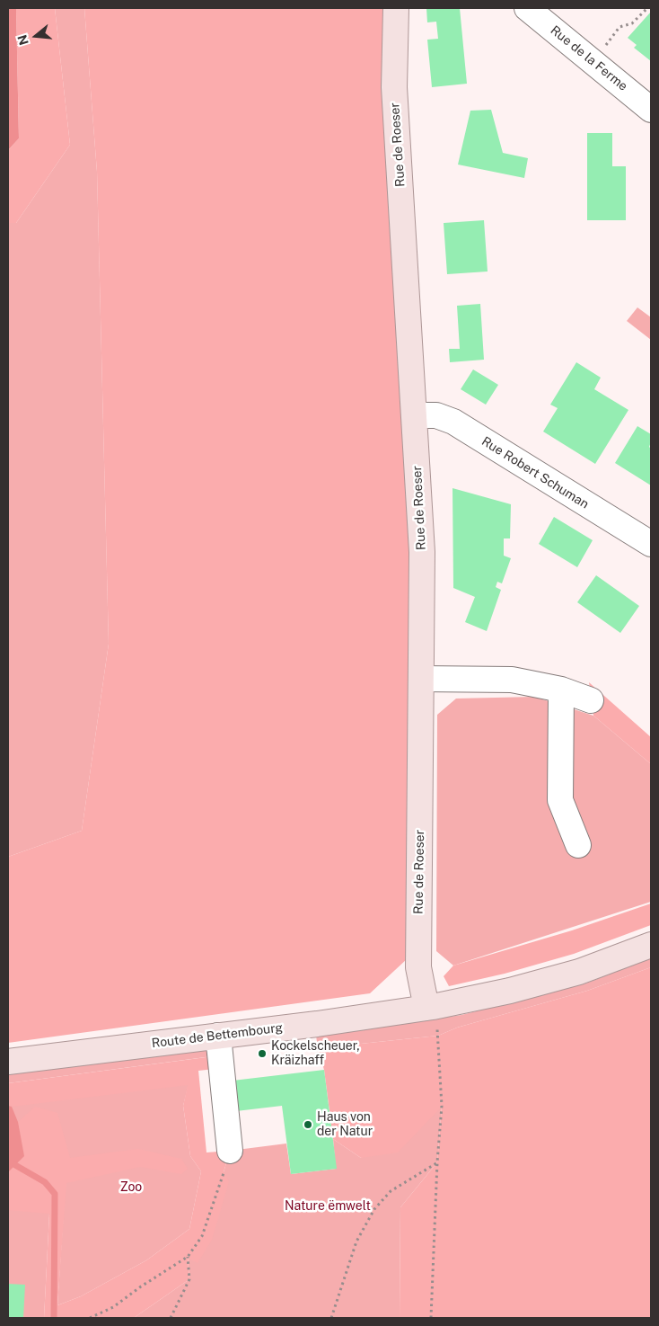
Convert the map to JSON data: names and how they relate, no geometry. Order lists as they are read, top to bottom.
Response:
{
  "streets": {
    "main road": ["Rue de Roeser", "Route de Bettembourg"],
    "street": ["Rue de la Ferme", "Rue Robert Schuman"]
  },
  "crossings": [
    ["Rue de Roeser", "Rue Robert Schuman"],
    ["Rue de Roeser", "Route de Bettembourg"]
  ],
  "parks": ["Zoo", "Nature ëmwelt"],
  "places": ["Kockelscheuer, Kräizhaff", "Haus von der Natur"],
  "north": "left"
}
